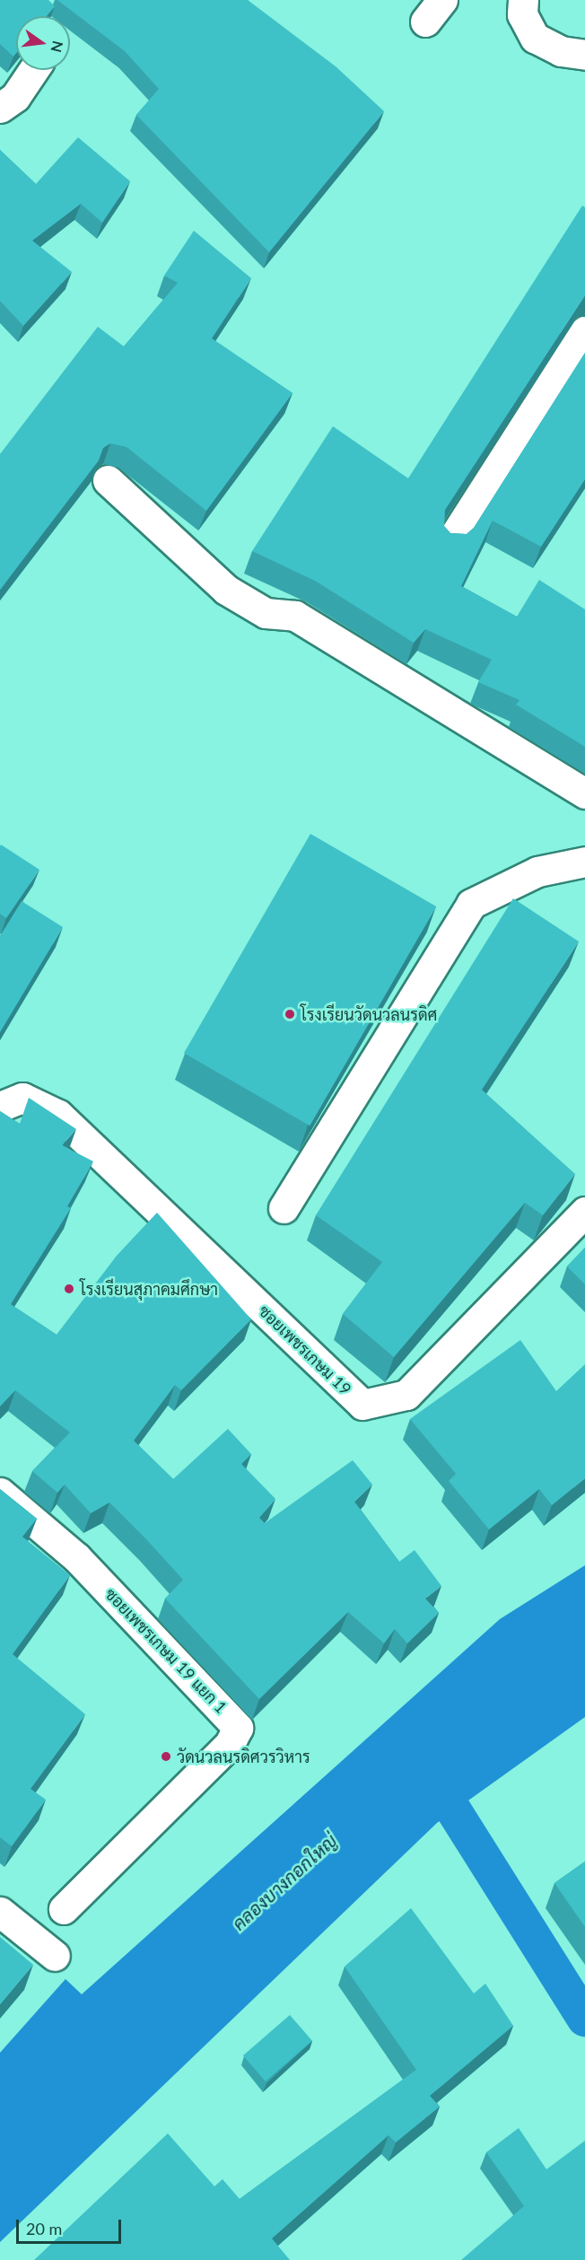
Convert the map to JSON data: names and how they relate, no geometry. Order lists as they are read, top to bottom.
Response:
{
  "streets": {
    "street": ["ซอยเพชรเกษม 19", "ซอยเพชรเกษม 19 แยก 1"]
  },
  "water": ["คลองบางกอกใหญ่"],
  "places": ["โรงเรียนวัดนวลนรดิศ", "โรงเรียนสุภาคมศึกษา", "วัดนวลนรดิศวรวิหาร"],
  "scale_bar": "20 m",
  "north": "right"
}
